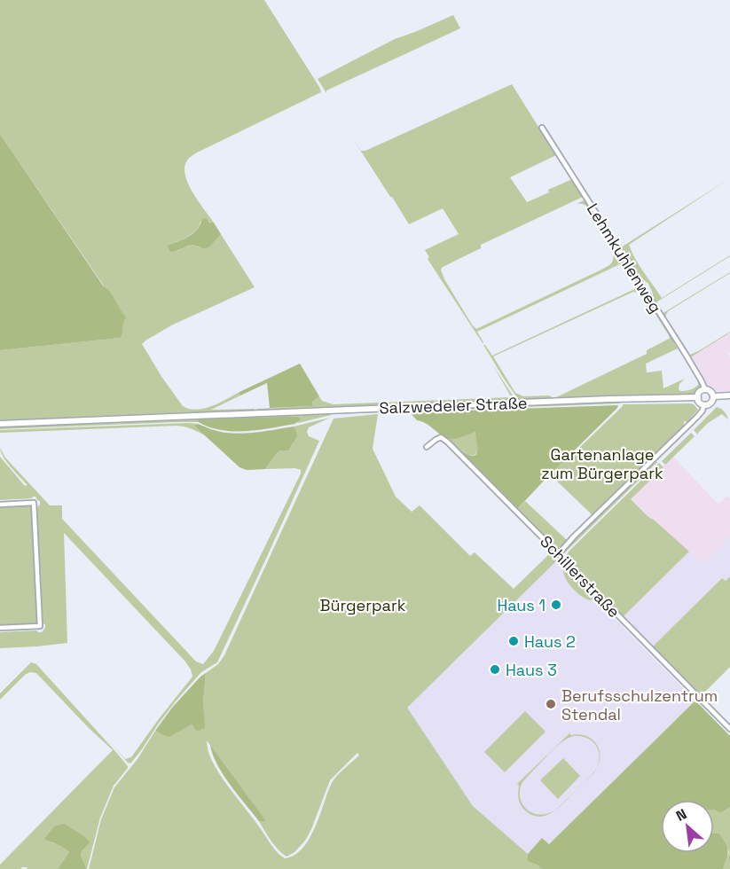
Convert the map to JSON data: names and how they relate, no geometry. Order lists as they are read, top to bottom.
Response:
{
  "streets": {
    "main road": ["Salzwedeler Straße"],
    "street": ["Lehmkuhlenweg", "Schillerstraße"]
  },
  "crossings": [
    ["Lehmkuhlenweg", "Salzwedeler Straße"]
  ],
  "parks": ["Gartenanlage zum Bürgerpark", "Bürgerpark"],
  "places": [
    "Haus 1",
    "Haus 2",
    "Haus 3",
    "Berufsschulzentrum Stendal"
  ],
  "north": "top left"
}
